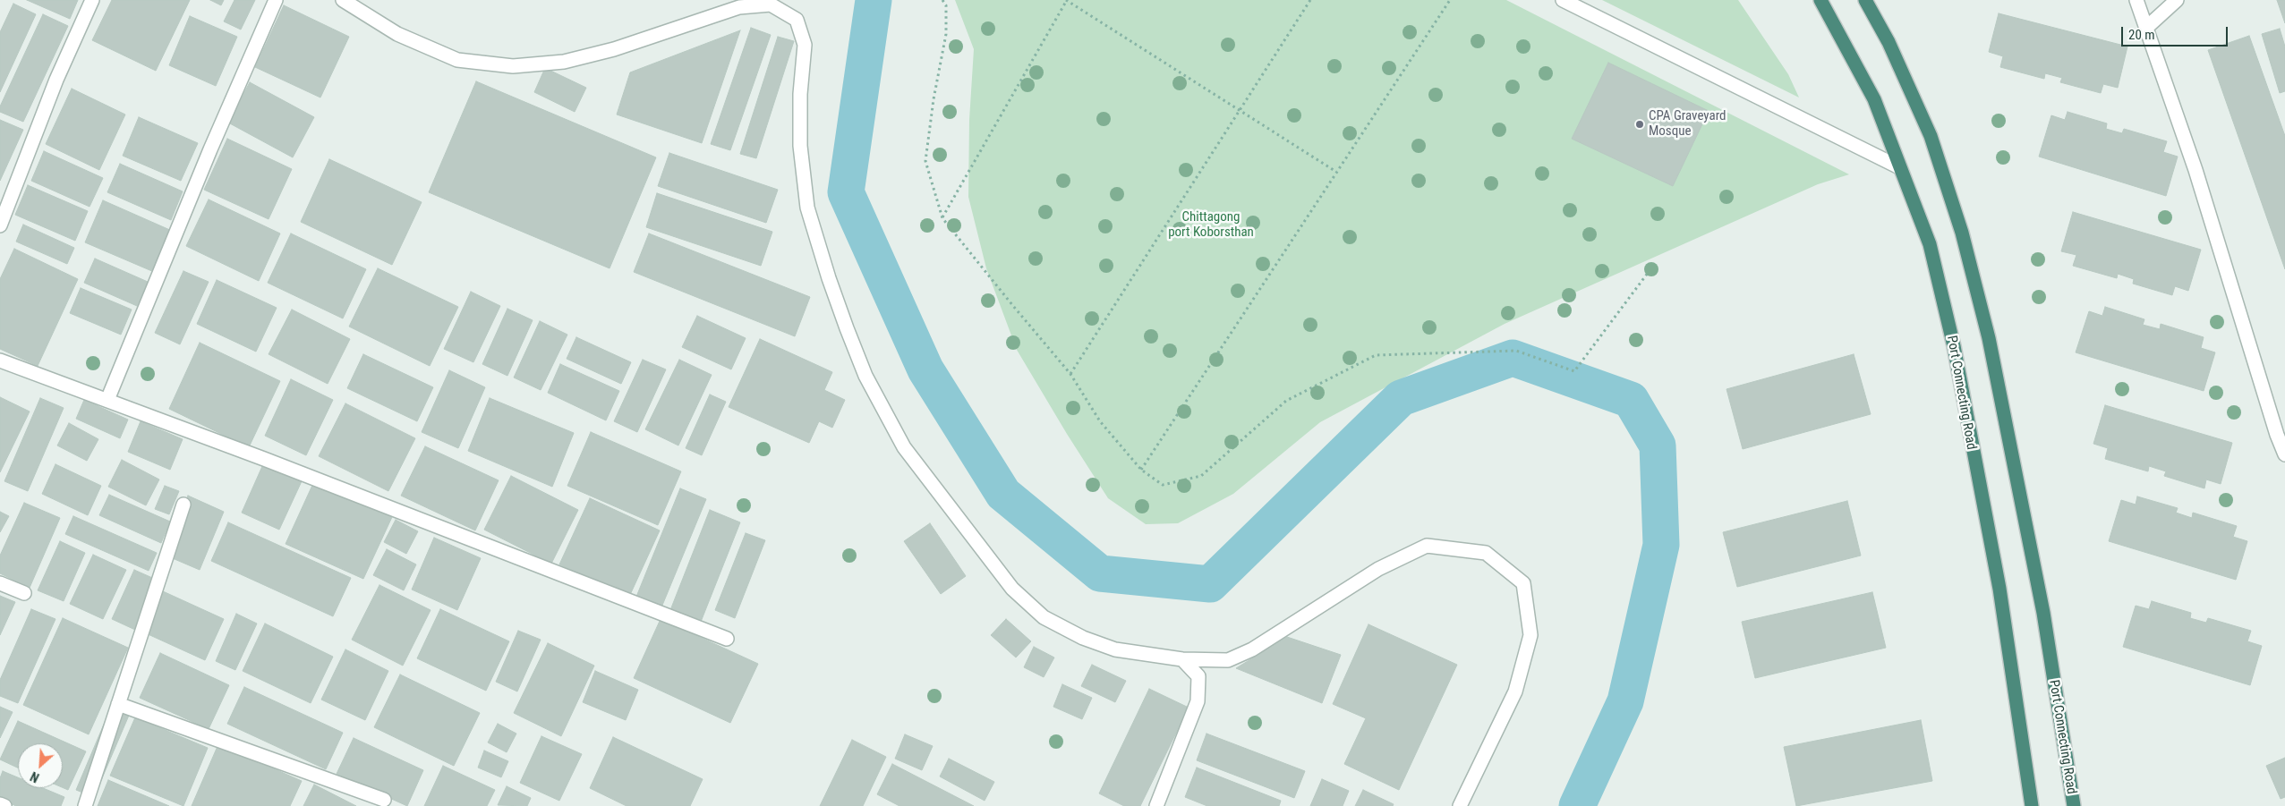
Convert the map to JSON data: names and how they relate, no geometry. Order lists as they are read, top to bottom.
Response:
{
  "streets": {
    "highway": ["Port Connecting Road"]
  },
  "parks": ["Chittagong port Koborsthan"],
  "places": ["CPA Graveyard Mosque"],
  "scale_bar": "20 m",
  "north": "bottom left"
}
